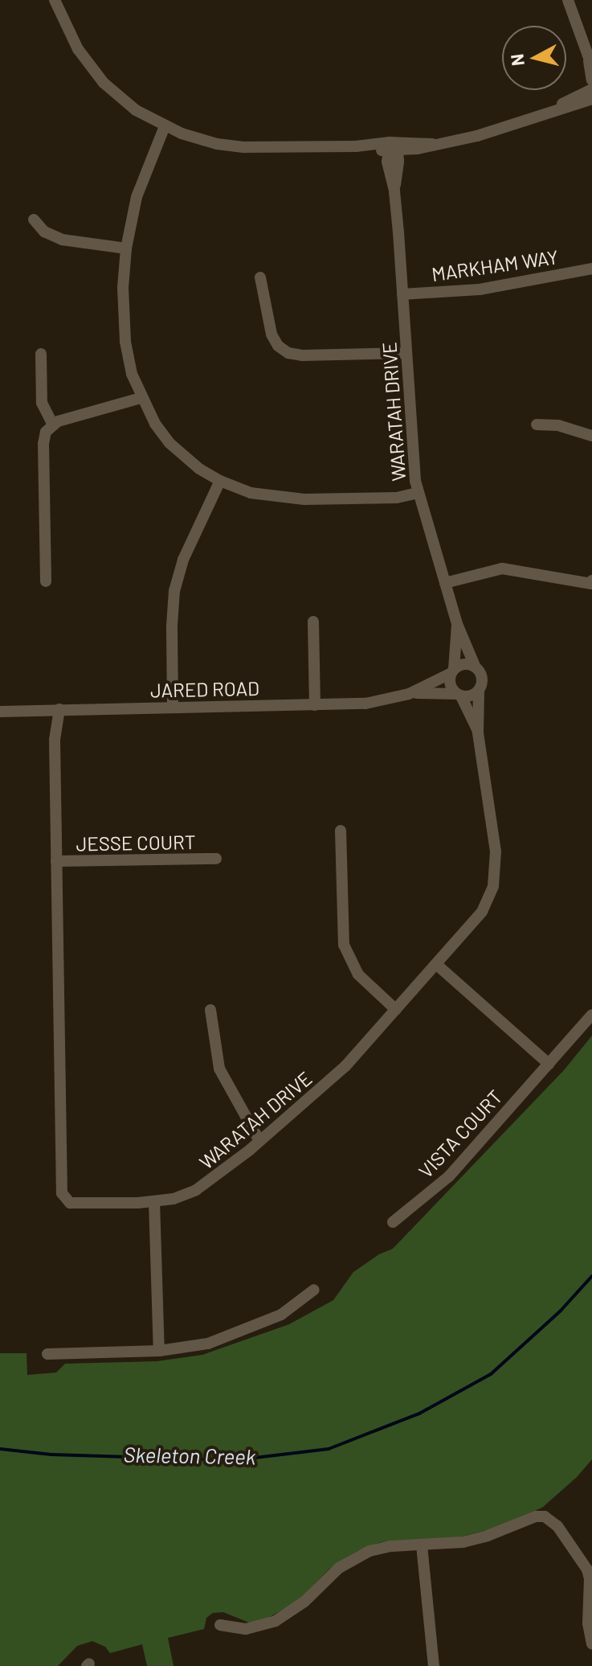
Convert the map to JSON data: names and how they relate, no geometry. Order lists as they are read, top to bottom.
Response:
{
  "streets": {
    "street": [
      "MARKHAM WAY",
      "WARATAH DRIVE",
      "JARED ROAD",
      "JESSE COURT",
      "VISTA COURT"
    ]
  },
  "crossings": [
    ["MARKHAM WAY", "WARATAH DRIVE"],
    ["WARATAH DRIVE", "JARED ROAD"],
    ["WARATAH DRIVE", "JESSE COURT"]
  ],
  "water": ["Skeleton Creek"],
  "north": "left"
}
